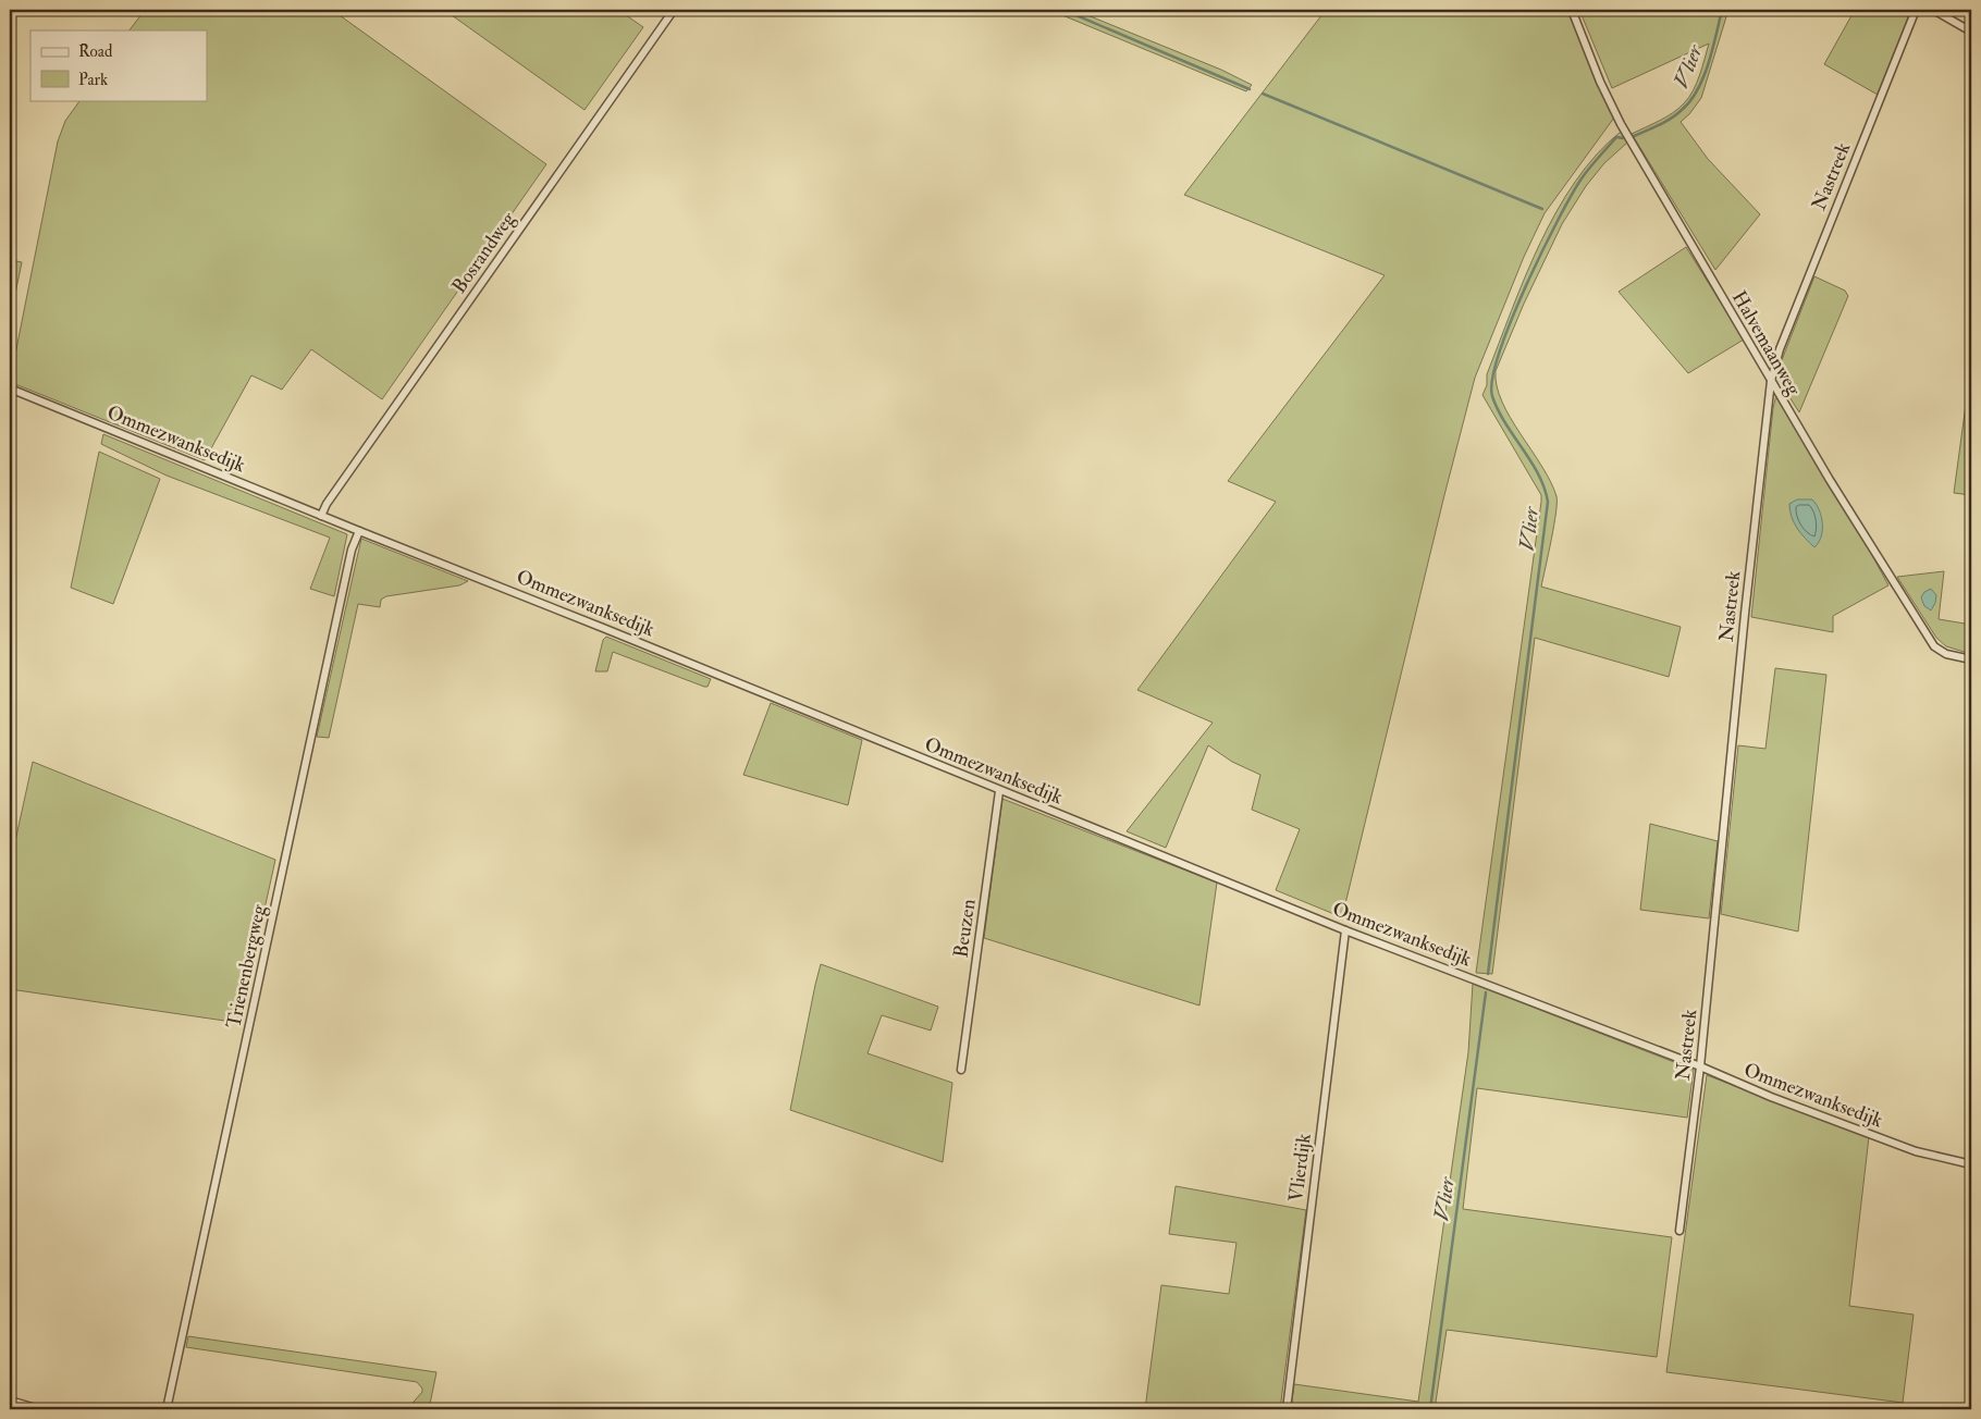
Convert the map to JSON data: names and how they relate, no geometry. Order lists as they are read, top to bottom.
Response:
{
  "streets": {
    "street": [
      "Nastreek",
      "Bosrandweg",
      "Halvemaanweg",
      "Ommezwanksedijk",
      "Beuzen",
      "Trienenbergweg",
      "Vlierdijk"
    ]
  },
  "crossings": [
    ["Nastreek", "Halvemaanweg"],
    ["Nastreek", "Ommezwanksedijk"],
    ["Bosrandweg", "Ommezwanksedijk"],
    ["Ommezwanksedijk", "Beuzen"],
    ["Ommezwanksedijk", "Trienenbergweg"],
    ["Ommezwanksedijk", "Vlierdijk"]
  ],
  "water": ["Vlier"],
  "legend": ["Road", "Park"]
}
